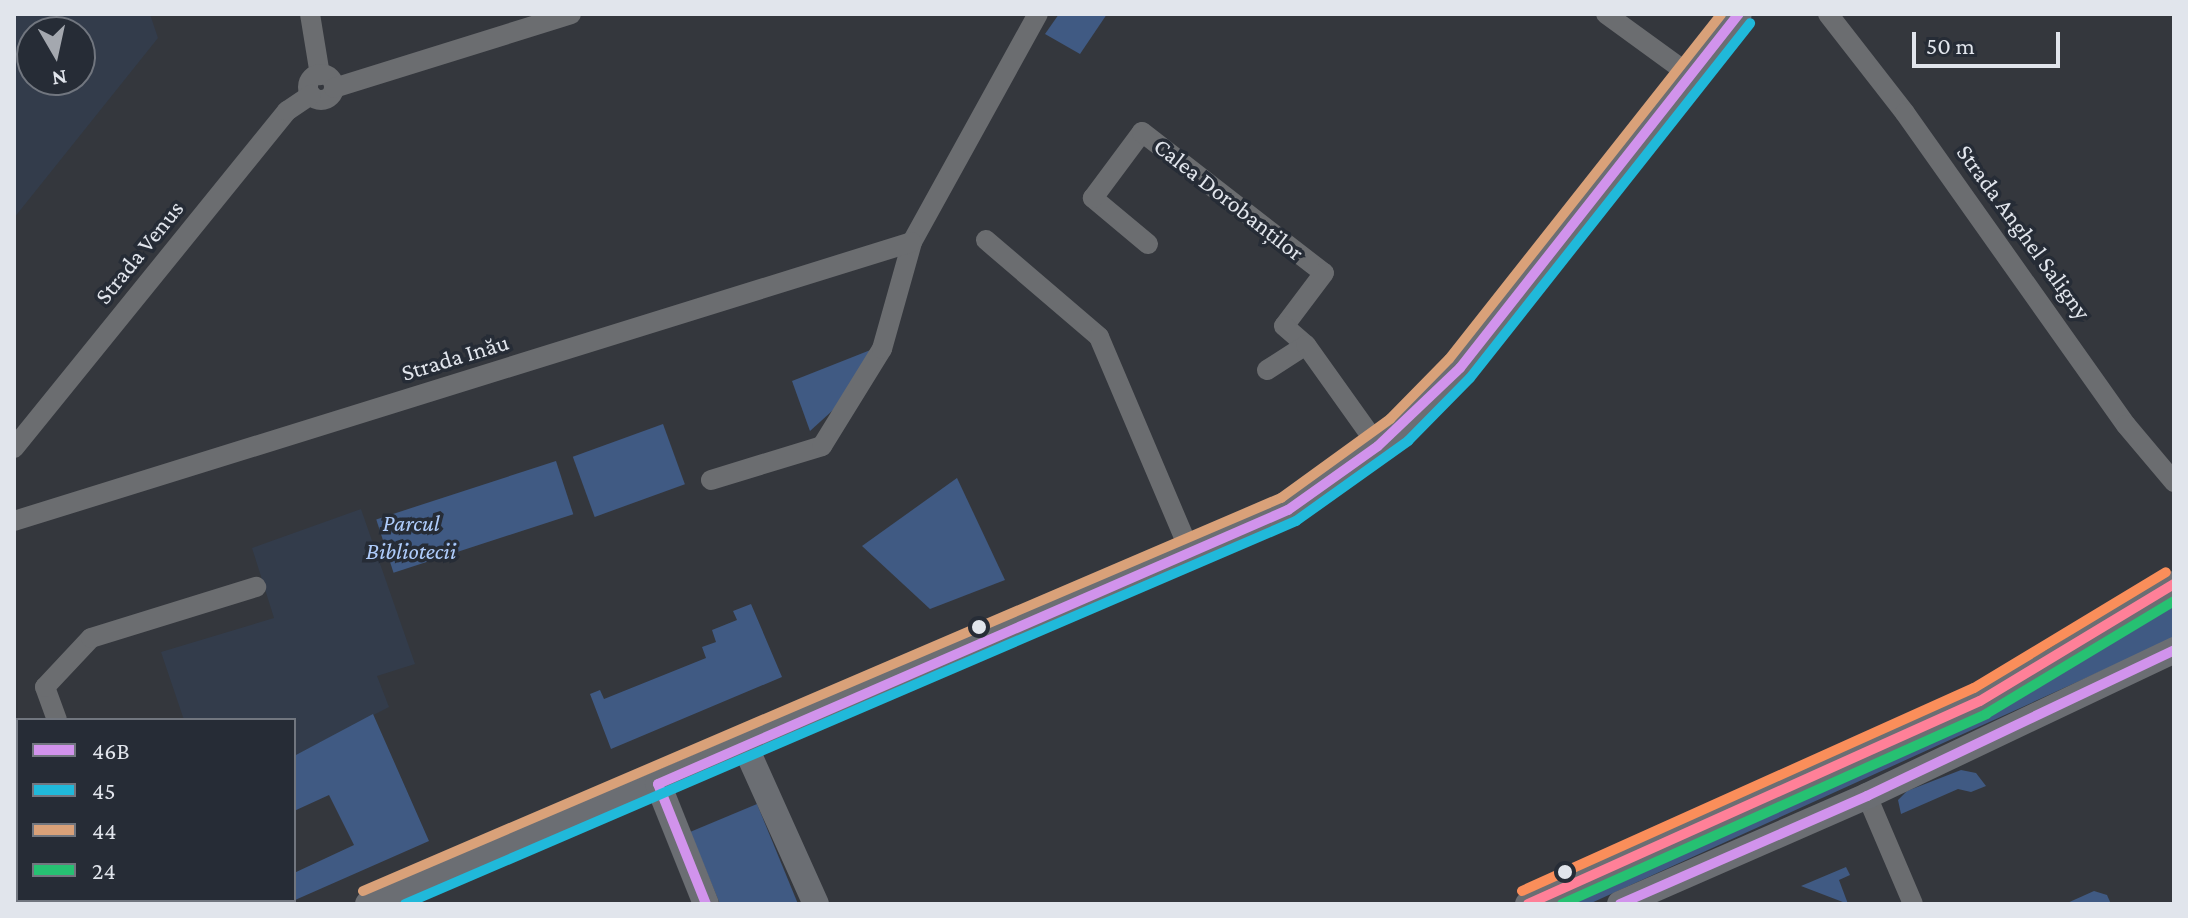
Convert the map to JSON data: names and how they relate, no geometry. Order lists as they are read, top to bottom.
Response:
{
  "streets": {
    "street": [
      "Calea Dorobanților",
      "Strada Anghel Saligny",
      "Strada Venus",
      "Strada Inău"
    ]
  },
  "parks": ["Parcul Bibliotecii"],
  "lines": [
    "transit line 46B",
    "transit line 44",
    "transit line 45",
    "transit line 24"
  ],
  "legend": [
    "46B",
    "45",
    "44",
    "24"
  ],
  "scale_bar": "50 m",
  "north": "bottom"
}
